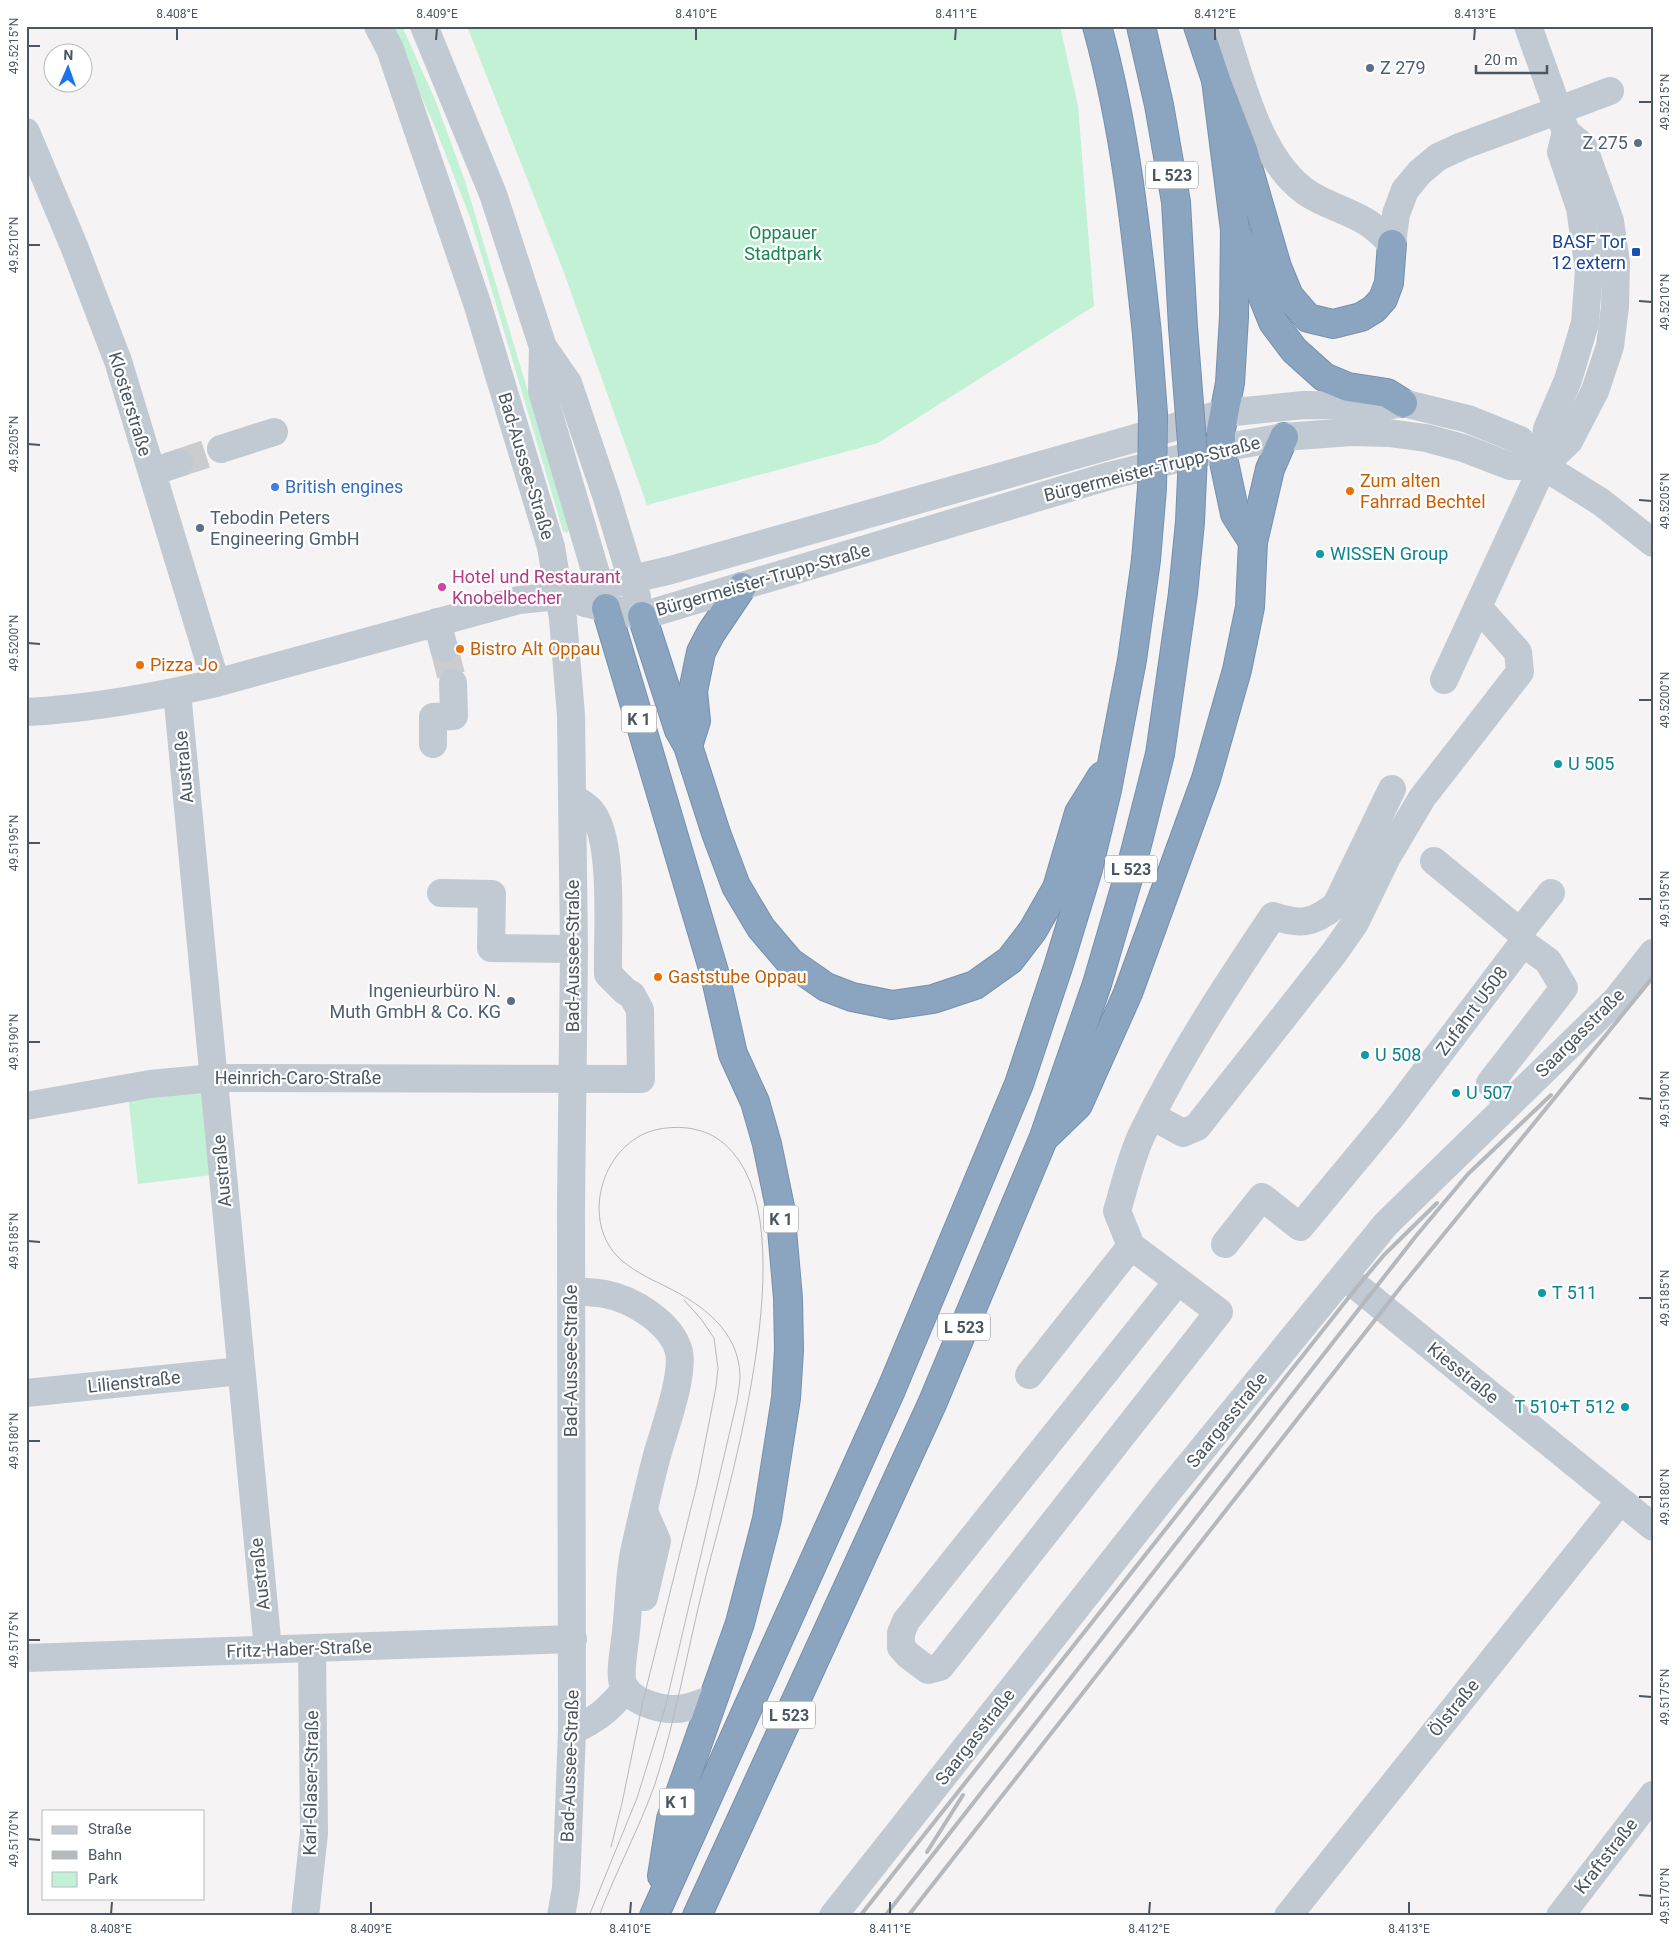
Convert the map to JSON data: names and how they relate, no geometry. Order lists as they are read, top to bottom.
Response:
{
  "streets": {
    "highway": ["L 523", "K 1"],
    "street": [
      "Klosterstraße",
      "Bad-Aussee-Straße",
      "Bürgermeister-Trupp-Straße",
      "Austraße",
      "Zufahrt U508",
      "Saargasstraße",
      "Heinrich-Caro-Straße",
      "Kiesstraße",
      "Lilienstraße",
      "Fritz-Haber-Straße",
      "Ölstraße",
      "Karl-Glaser-Straße",
      "Kraftstraße"
    ]
  },
  "crossings": [
    ["L 523", "K 1"],
    ["Klosterstraße", "Bürgermeister-Trupp-Straße"],
    ["Bad-Aussee-Straße", "Bürgermeister-Trupp-Straße"],
    ["Bad-Aussee-Straße", "Heinrich-Caro-Straße"],
    ["Bad-Aussee-Straße", "Fritz-Haber-Straße"],
    ["Bürgermeister-Trupp-Straße", "K 1"],
    ["Bürgermeister-Trupp-Straße", "Austraße"],
    ["Austraße", "Heinrich-Caro-Straße"],
    ["Austraße", "Lilienstraße"],
    ["Austraße", "Fritz-Haber-Straße"],
    ["Saargasstraße", "Kiesstraße"],
    ["Kiesstraße", "Ölstraße"],
    ["Fritz-Haber-Straße", "Karl-Glaser-Straße"]
  ],
  "parks": ["Oppauer Stadtpark"],
  "places": {
    "other": [
      "Z 279",
      "Z 275",
      "British engines",
      "Zum alten Fahrrad Bechtel",
      "Tebodin Peters Engineering GmbH",
      "WISSEN Group",
      "Hotel und Restaurant Knobelbecher",
      "Bistro Alt Oppau",
      "Pizza Jo",
      "U 505",
      "Gaststube Oppau",
      "Ingenieurbüro N. Muth GmbH & Co. KG",
      "U 508",
      "U 507",
      "T 511",
      "T 510+T 512"
    ],
    "transit": ["BASF Tor 12 extern"]
  },
  "legend": ["Straße", "Bahn", "Park"],
  "scale_bar": "20 m",
  "north": "top",
  "coordinates": [
    "8.408°E",
    "8.409°E",
    "8.410°E",
    "8.411°E",
    "8.412°E",
    "8.413°E",
    "49.5215°N",
    "49.5210°N",
    "49.5205°N",
    "49.5200°N",
    "49.5195°N",
    "49.5190°N",
    "49.5185°N",
    "49.5180°N",
    "49.5175°N",
    "49.5170°N"
  ]
}
